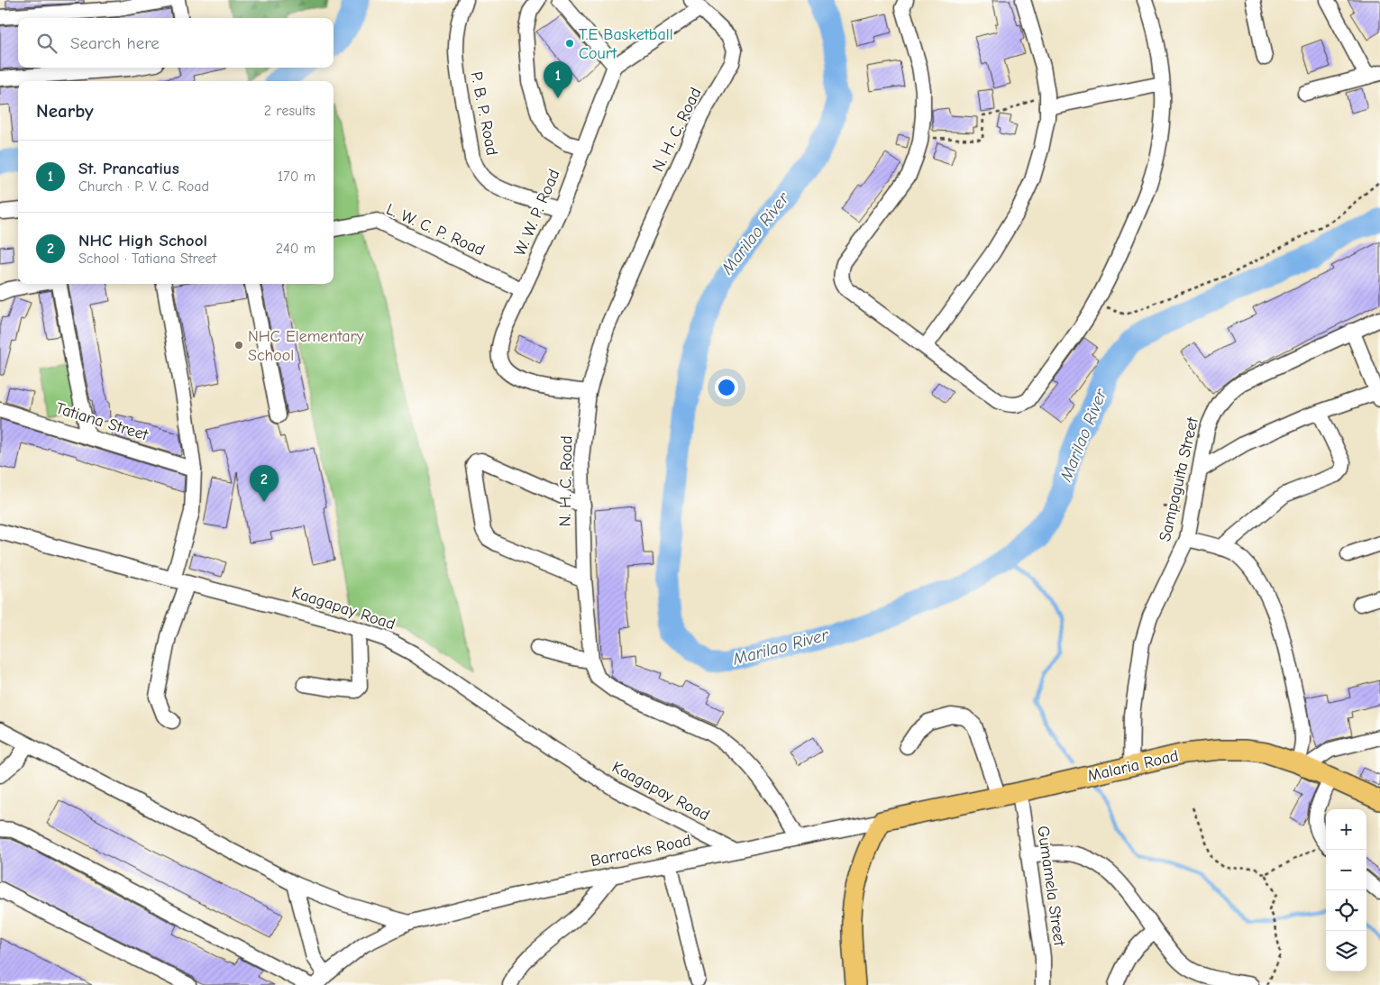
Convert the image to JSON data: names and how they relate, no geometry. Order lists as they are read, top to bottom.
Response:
{
  "streets": {
    "main road": ["Malaria Road"],
    "street": [
      "P. B. P. Road",
      "N. H. C. Road",
      "W. W. P. Road",
      "L. W. C. P. Road",
      "Tatiana Street",
      "Sampaguita Street",
      "Kaagapay Road",
      "Barracks Road",
      "Gumamela Street"
    ]
  },
  "crossings": [
    ["P. B. P. Road", "W. W. P. Road"],
    ["N. H. C. Road", "W. W. P. Road"],
    ["N. H. C. Road", "Barracks Road"],
    ["W. W. P. Road", "L. W. C. P. Road"],
    ["Sampaguita Street", "Malaria Road"],
    ["Kaagapay Road", "Barracks Road"],
    ["Malaria Road", "Barracks Road"],
    ["Malaria Road", "Gumamela Street"]
  ],
  "water": ["Marilao River"],
  "places": ["T.E Basketball Court", "NHC Elementary School"],
  "page": {
    "search": "Search here",
    "pins": ["1", "2"],
    "heading": ["Nearby", "2 results"],
    "list": [
      {
        "mark": "1",
        "name": "St. Prancatius",
        "note": "Church · P. V. C. Road",
        "value": "170 m"
      },
      {
        "mark": "2",
        "name": "NHC High School",
        "note": "School · Tatiana Street",
        "value": "240 m"
      }
    ],
    "map_buttons": ["+", "−"]
  }
}
